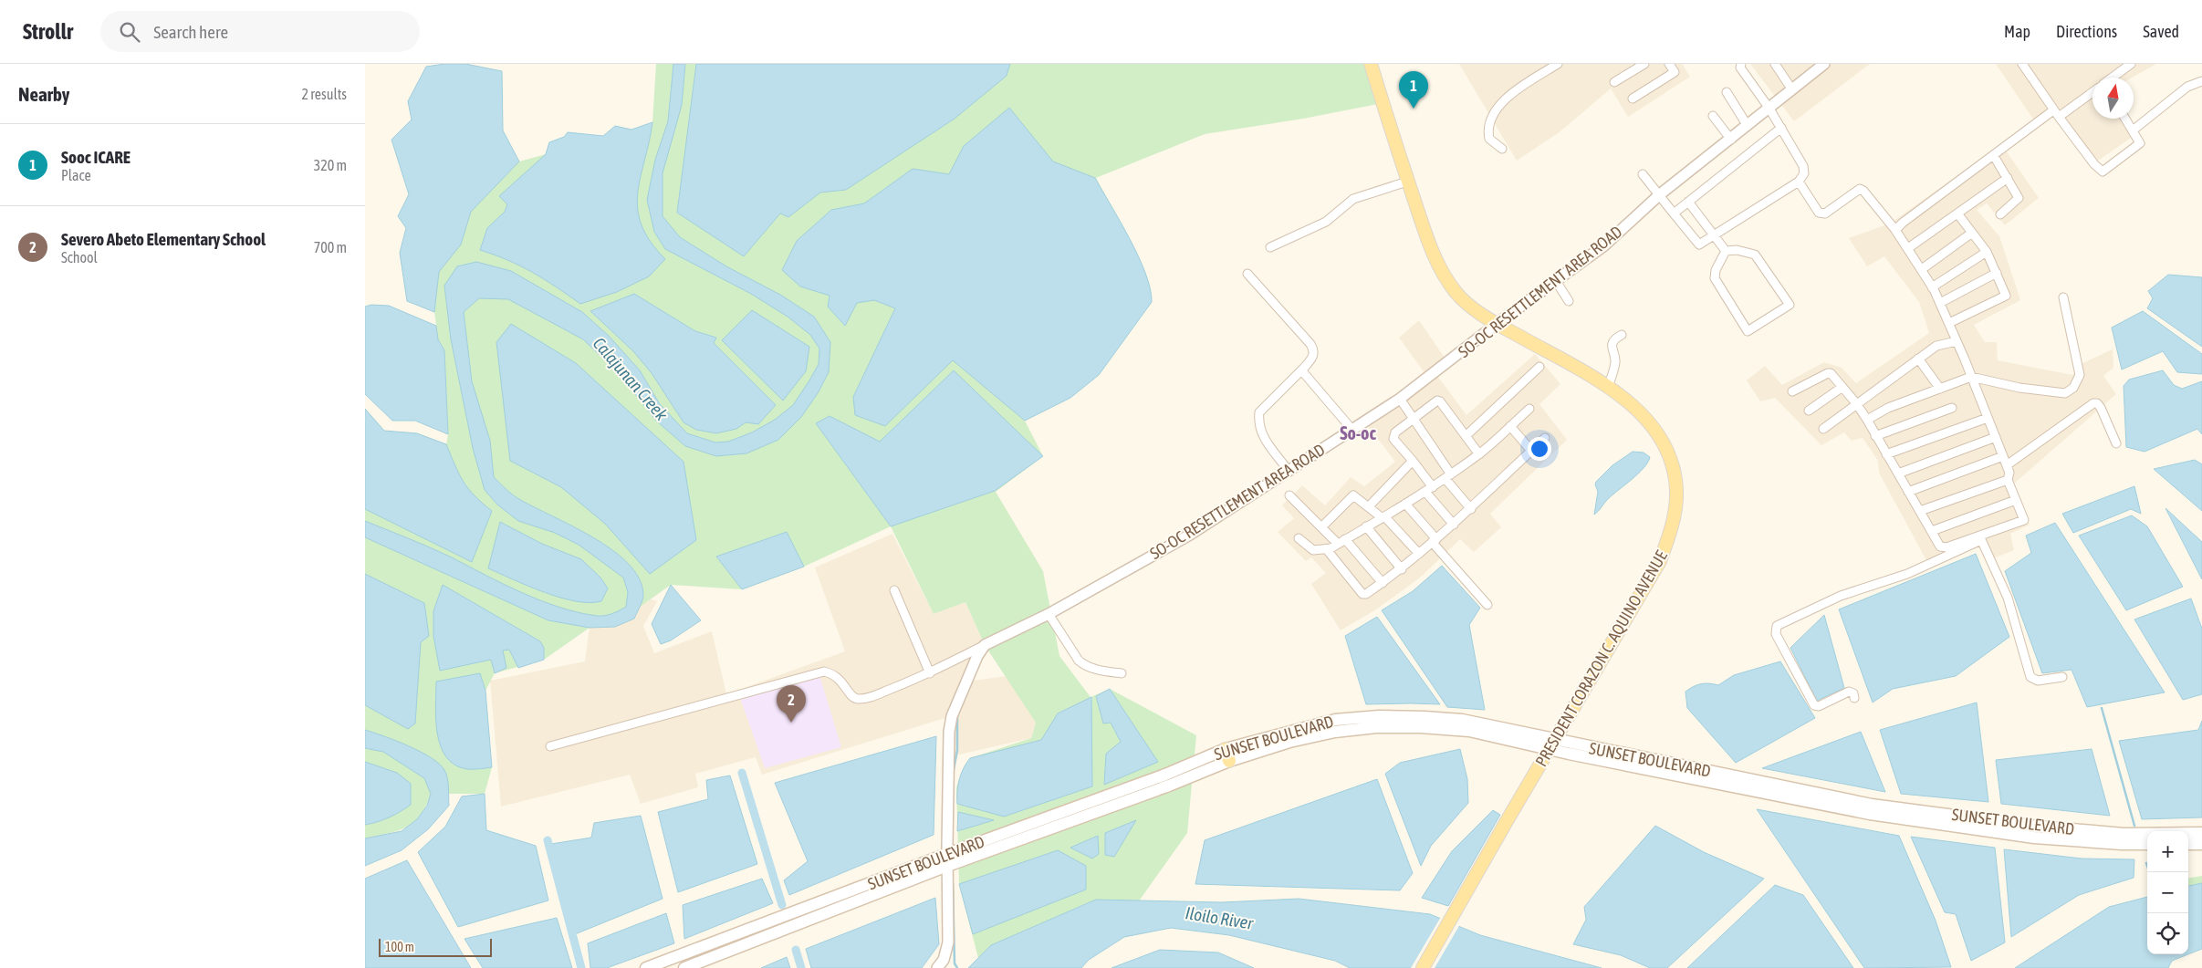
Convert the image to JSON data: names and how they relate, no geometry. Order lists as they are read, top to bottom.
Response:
{
  "streets": {
    "main road": ["PRESIDENT CORAZON C. AQUINO AVENUE", "SUNSET BOULEVARD"],
    "street": ["SO-OC RESETTLEMENT AREA ROAD"]
  },
  "crossings": [
    ["SO-OC RESETTLEMENT AREA ROAD", "PRESIDENT CORAZON C. AQUINO AVENUE"],
    ["PRESIDENT CORAZON C. AQUINO AVENUE", "SUNSET BOULEVARD"]
  ],
  "districts": ["So-oc"],
  "water": ["Calajunan Creek", "Iloilo River"],
  "scale_bar": "100 m",
  "north": "top",
  "page": {
    "header": "Strollr",
    "search": "Search here",
    "nav": ["Map", "Directions", "Saved"],
    "heading": ["Nearby", "2 results"],
    "pins": ["1", "2"],
    "list": [
      {
        "mark": "1",
        "name": "Sooc ICARE",
        "note": "Place",
        "value": "320 m"
      },
      {
        "mark": "2",
        "name": "Severo Abeto Elementary School",
        "note": "School",
        "value": "700 m"
      }
    ],
    "map_buttons": ["+", "−"],
    "scale": "100 m"
  }
}
